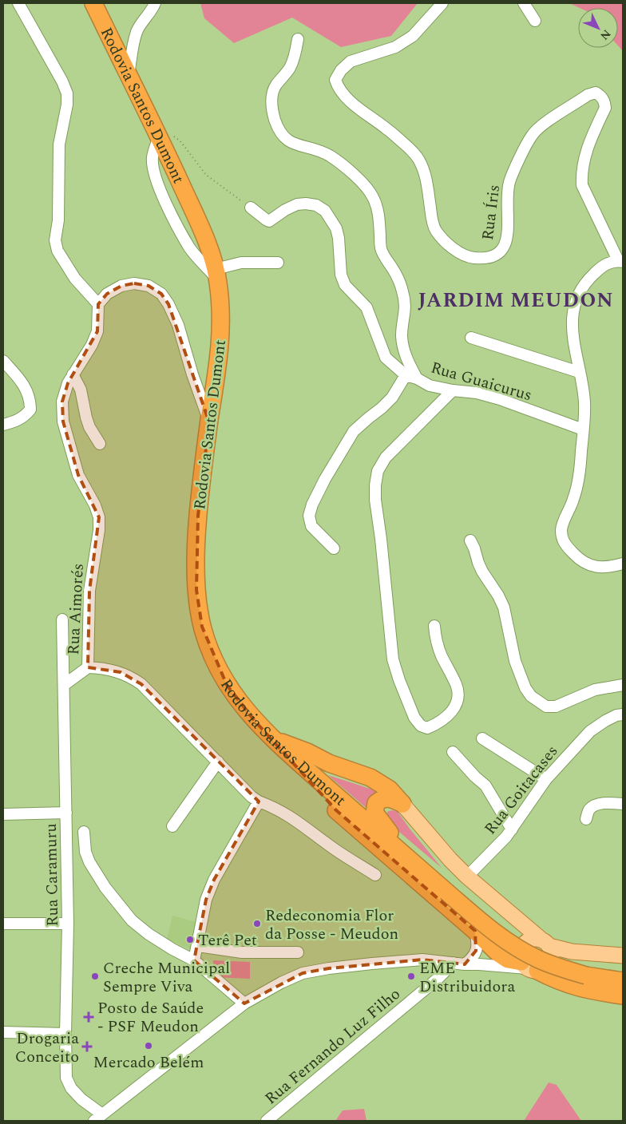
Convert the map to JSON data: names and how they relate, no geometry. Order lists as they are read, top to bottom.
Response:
{
  "streets": {
    "highway": ["Rodovia Santos Dumont"],
    "street": [
      "Rua Íris",
      "Rua Guaicurus",
      "Rua Aimorés",
      "Rua Goitacases",
      "Rua Caramuru",
      "Rua Fernando Luz Filho"
    ]
  },
  "districts": ["JARDIM MEUDON"],
  "places": {
    "other": [
      "Redeconomia Flor da Posse - Meudon",
      "Terê Pet",
      "Creche Municipal Sempre Viva",
      "EME Distribuidora",
      "Mercado Belém"
    ],
    "health": ["Posto de Saúde - PSF Meudon", "Drogaria Conceito"]
  },
  "north": "bottom right"
}
